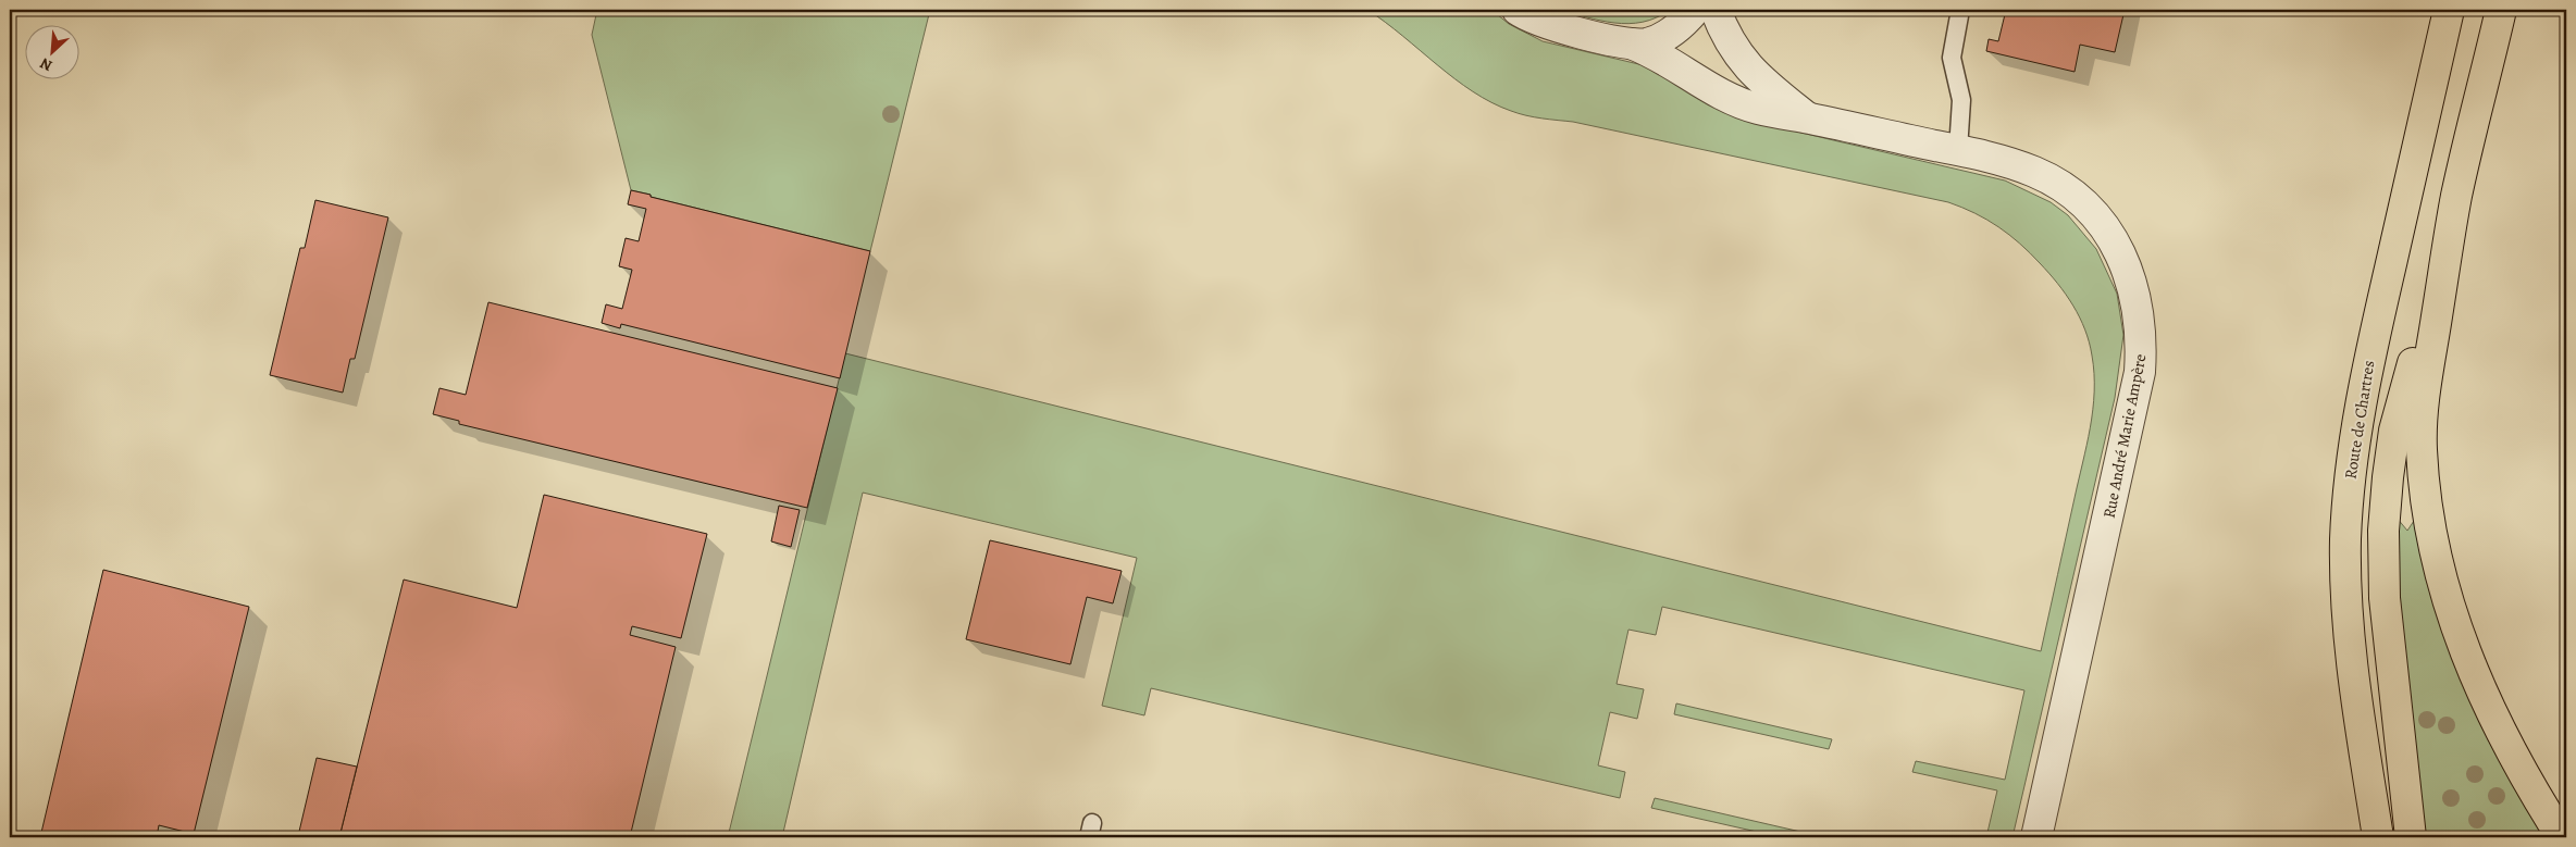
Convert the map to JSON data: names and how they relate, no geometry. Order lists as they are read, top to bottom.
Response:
{
  "streets": {
    "main road": ["Route de Chartres"],
    "street": ["Rue André Marie Ampère"]
  },
  "north": "bottom left"
}
